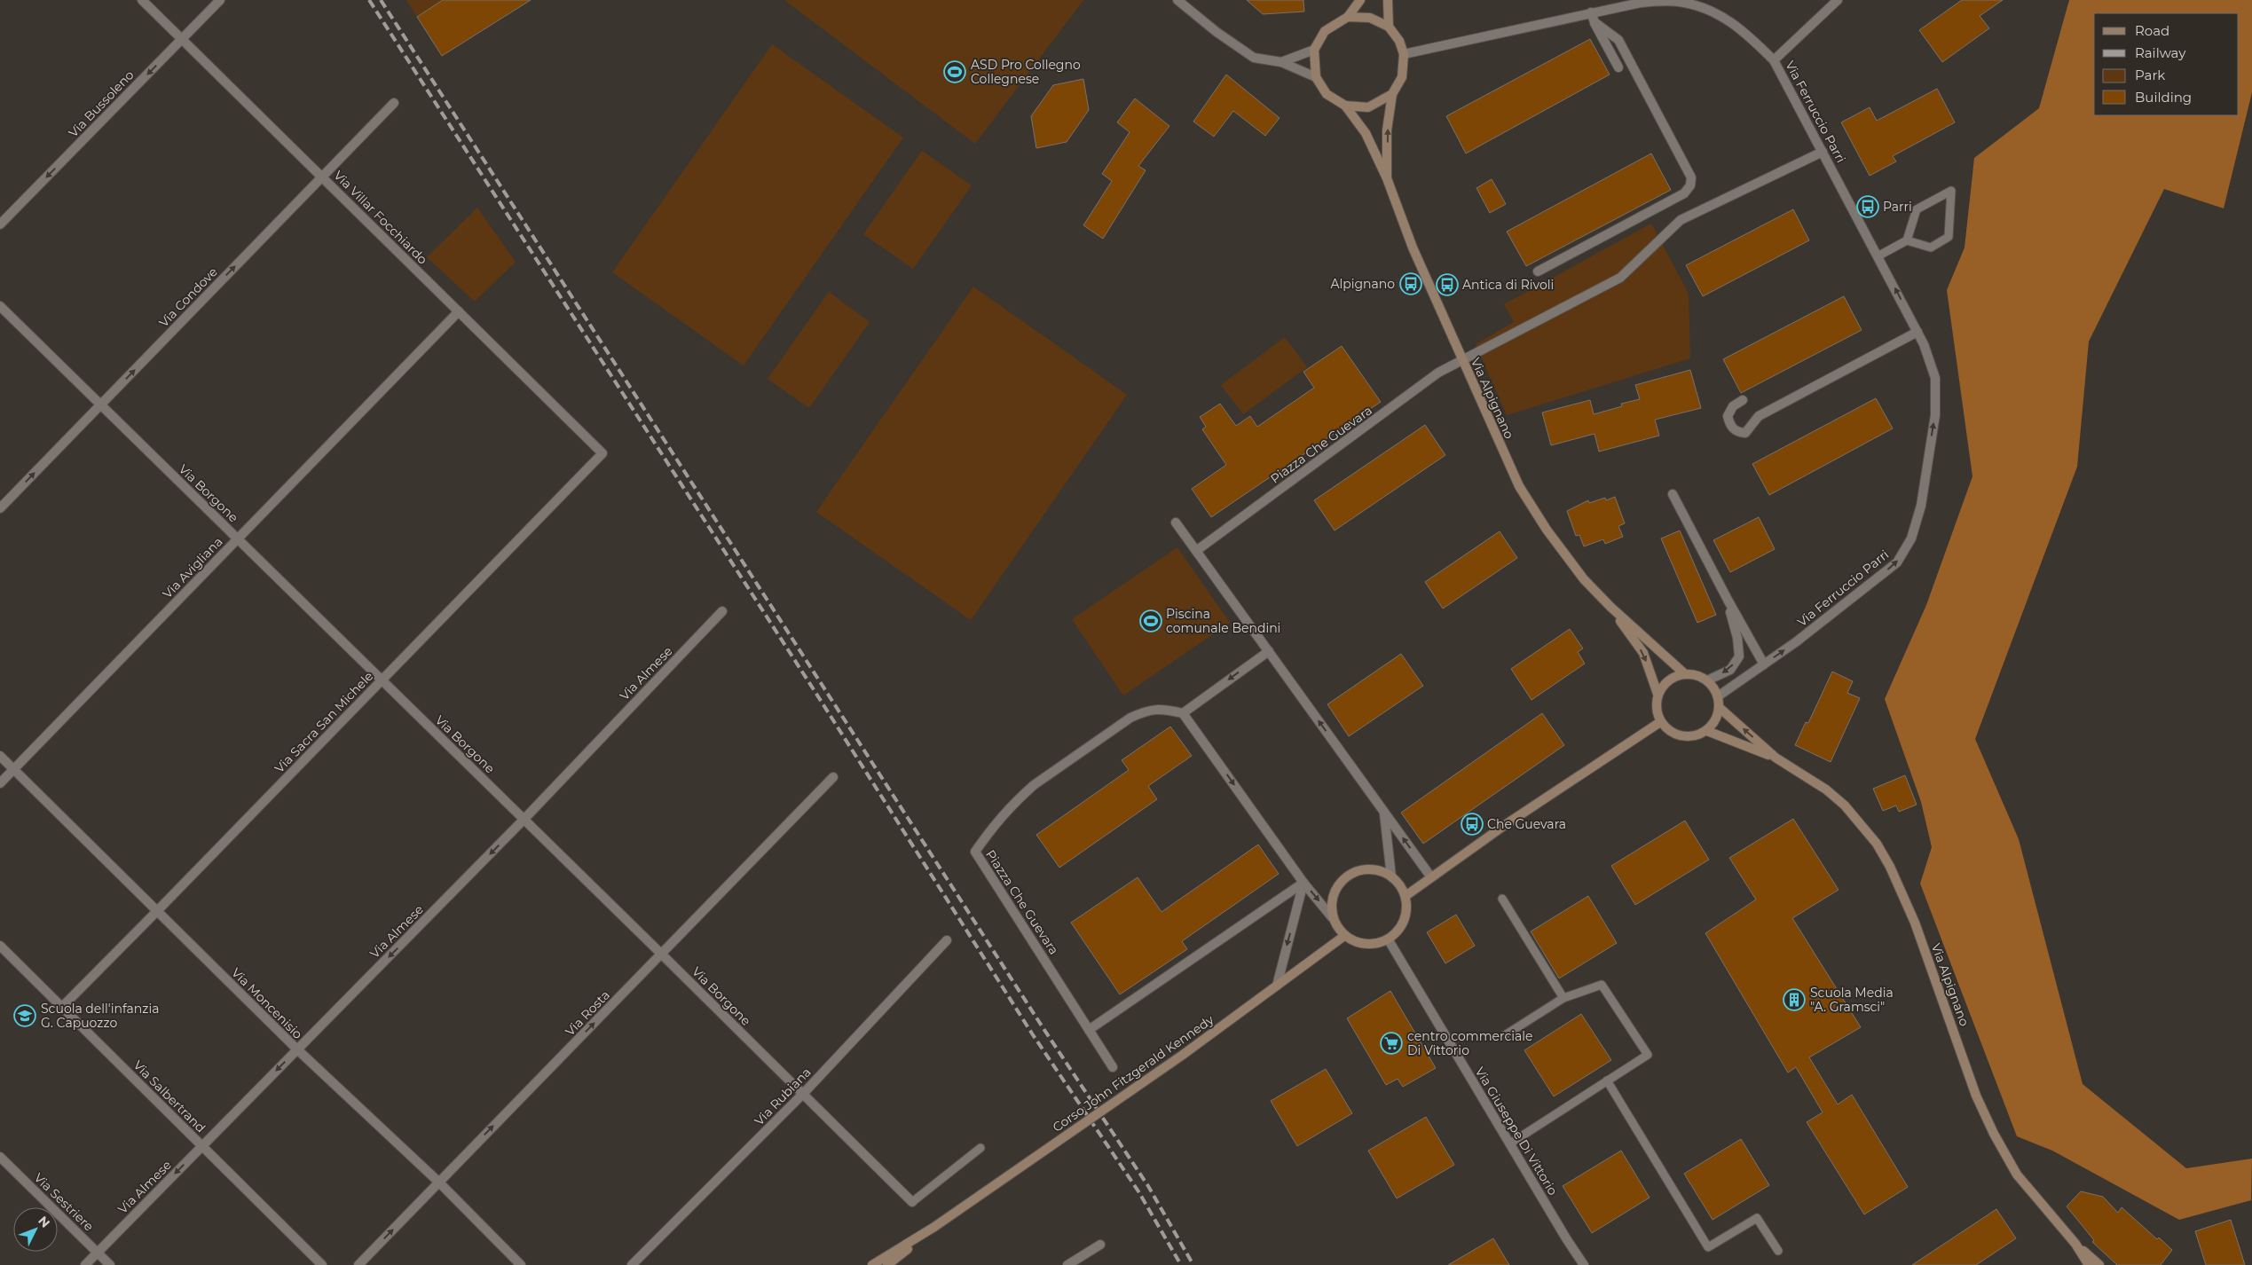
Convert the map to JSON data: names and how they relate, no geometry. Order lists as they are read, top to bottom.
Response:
{
  "streets": {
    "street": [
      "Via Bussoleno",
      "Via Ferruccio Parri",
      "Via Villar Focchiardo",
      "Via Condove",
      "Via Alpignano",
      "Piazza Che Guevara",
      "Via Borgone",
      "Via Avigliana",
      "Via Almese",
      "Via Sacra San Michele",
      "Via Moncenisio",
      "Via Rosta",
      "Corso John Fitzgerald Kennedy",
      "Via Salbertrand",
      "Via Rubiana",
      "Via Giuseppe Di Vittorio",
      "Via Sestriere"
    ]
  },
  "crossings": [
    ["Via Bussoleno", "Via Villar Focchiardo"],
    ["Via Ferruccio Parri", "Via Alpignano"],
    ["Via Ferruccio Parri", "Piazza Che Guevara"],
    ["Via Villar Focchiardo", "Via Condove"],
    ["Via Villar Focchiardo", "Via Avigliana"],
    ["Via Villar Focchiardo", "Via Sacra San Michele"],
    ["Via Condove", "Via Borgone"],
    ["Via Alpignano", "Piazza Che Guevara"],
    ["Via Borgone", "Via Avigliana"],
    ["Via Borgone", "Via Almese"],
    ["Via Borgone", "Via Sacra San Michele"],
    ["Via Borgone", "Via Rosta"],
    ["Via Borgone", "Via Rubiana"],
    ["Via Avigliana", "Via Moncenisio"],
    ["Via Almese", "Via Moncenisio"],
    ["Via Almese", "Via Salbertrand"],
    ["Via Almese", "Via Sestriere"],
    ["Via Sacra San Michele", "Via Moncenisio"],
    ["Via Sacra San Michele", "Via Salbertrand"],
    ["Via Moncenisio", "Via Rosta"],
    ["Corso John Fitzgerald Kennedy", "Via Giuseppe Di Vittorio"]
  ],
  "one_way": [
    "Via Bussoleno",
    "Via Ferruccio Parri",
    "Via Condove",
    "Via Almese",
    "Via Rosta"
  ],
  "places": {
    "sports": ["ASD Pro Collegno Collegnese", "Piscina comunale Bendini"],
    "bus stop": [
      "Parri",
      "Alpignano",
      "Antica di Rivoli",
      "Che Guevara"
    ],
    "building": ["Scuola Media \"A. Gramsci\""],
    "school or university": ["Scuola dell'infanzia G. Capuozzo"],
    "supermarket": ["centro commerciale Di Vittorio"]
  },
  "legend": [
    "Road",
    "Railway",
    "Park",
    "Building"
  ],
  "north": "top right"
}
